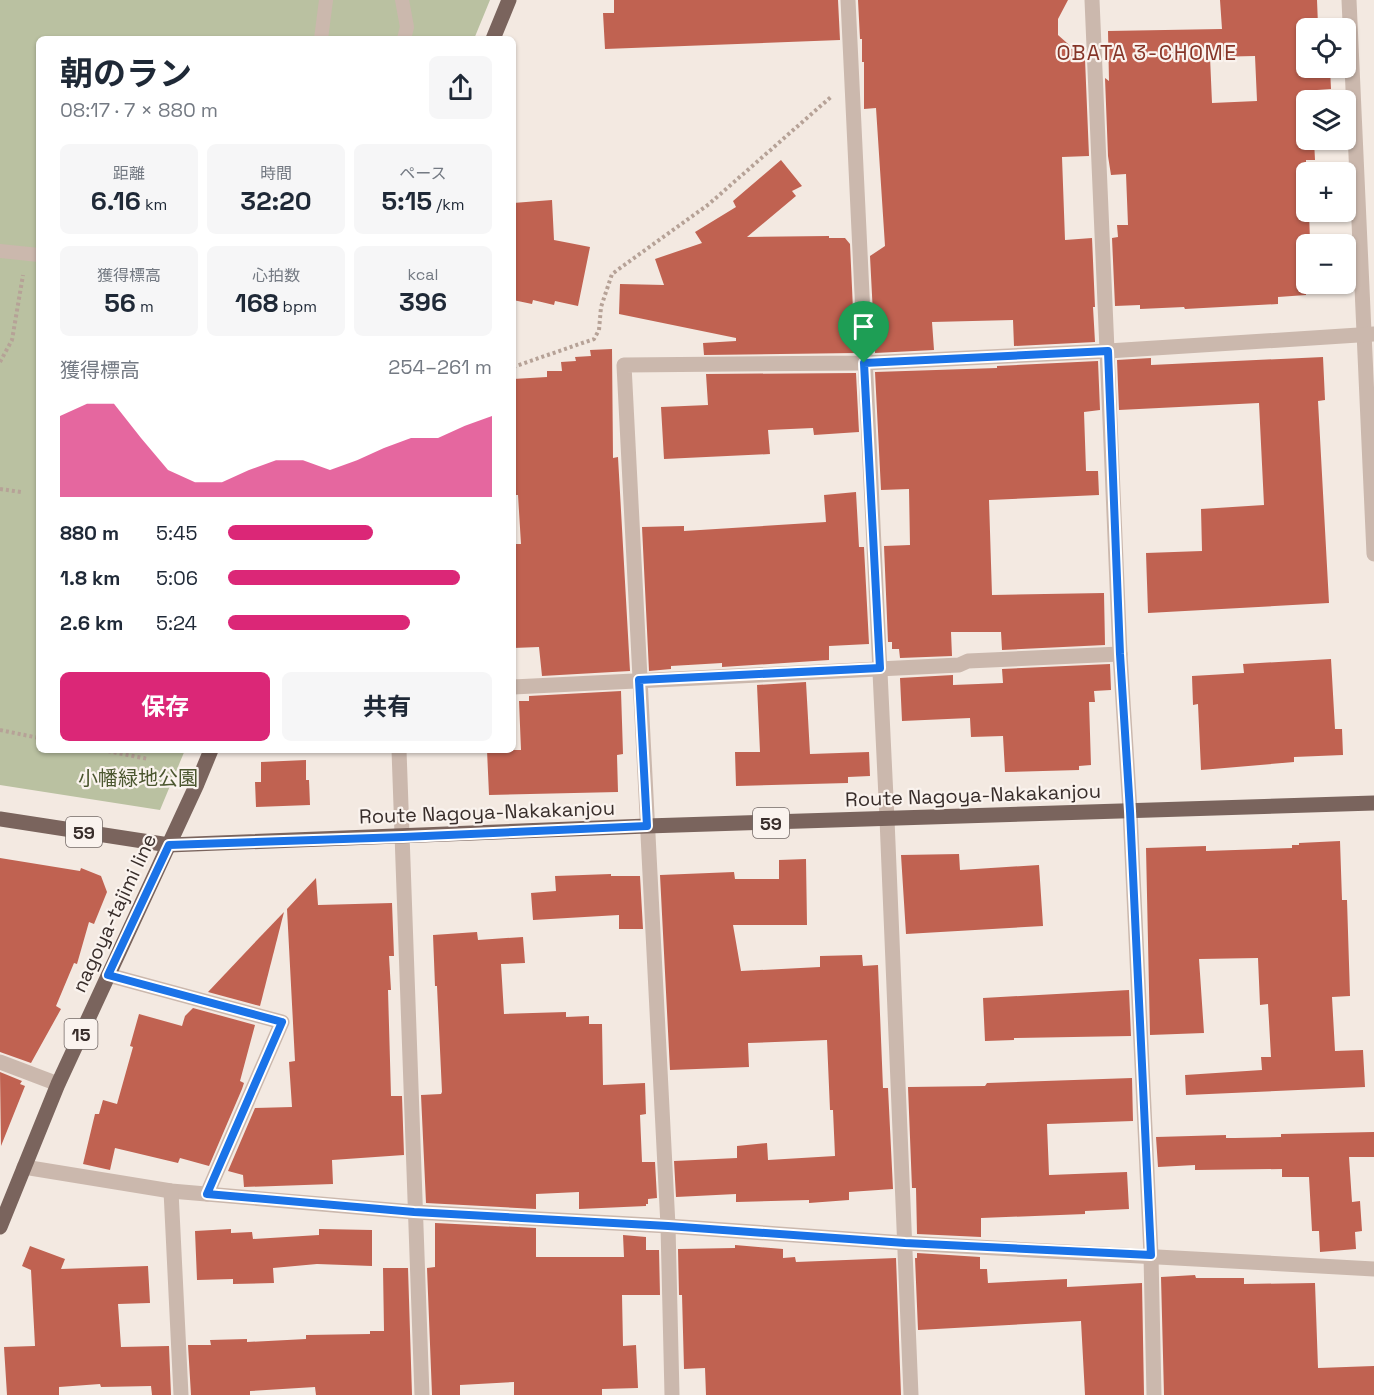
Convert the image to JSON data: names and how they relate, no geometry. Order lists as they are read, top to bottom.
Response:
{
  "streets": {
    "main road": [
      "Route Nagoya-Nakakanjou",
      "59",
      "nagoya-tajimi line",
      "15"
    ]
  },
  "crossings": [
    ["Route Nagoya-Nakakanjou", "nagoya-tajimi line"]
  ],
  "districts": ["OBATA 3-CHOME"],
  "parks": ["小幡緑地公園"],
  "page": {
    "map_buttons": ["+", "−"],
    "heading": ["朝のラン", "08:17 · 7 × 880 m"],
    "stats": [
      ["距離", "6.16 km"],
      ["時間", "32:20"],
      ["ペース", "5:15 /km"],
      ["獲得標高", "56 m"],
      ["心拍数", "168 bpm"],
      ["kcal", "396"]
    ],
    "chart": ["獲得標高", "254–261 m"],
    "list": [
      {
        "name": "880 m",
        "note": "5:45"
      },
      {
        "name": "1.8 km",
        "note": "5:06"
      },
      {
        "name": "2.6 km",
        "note": "5:24"
      }
    ],
    "buttons": ["保存", "共有"]
  }
}
